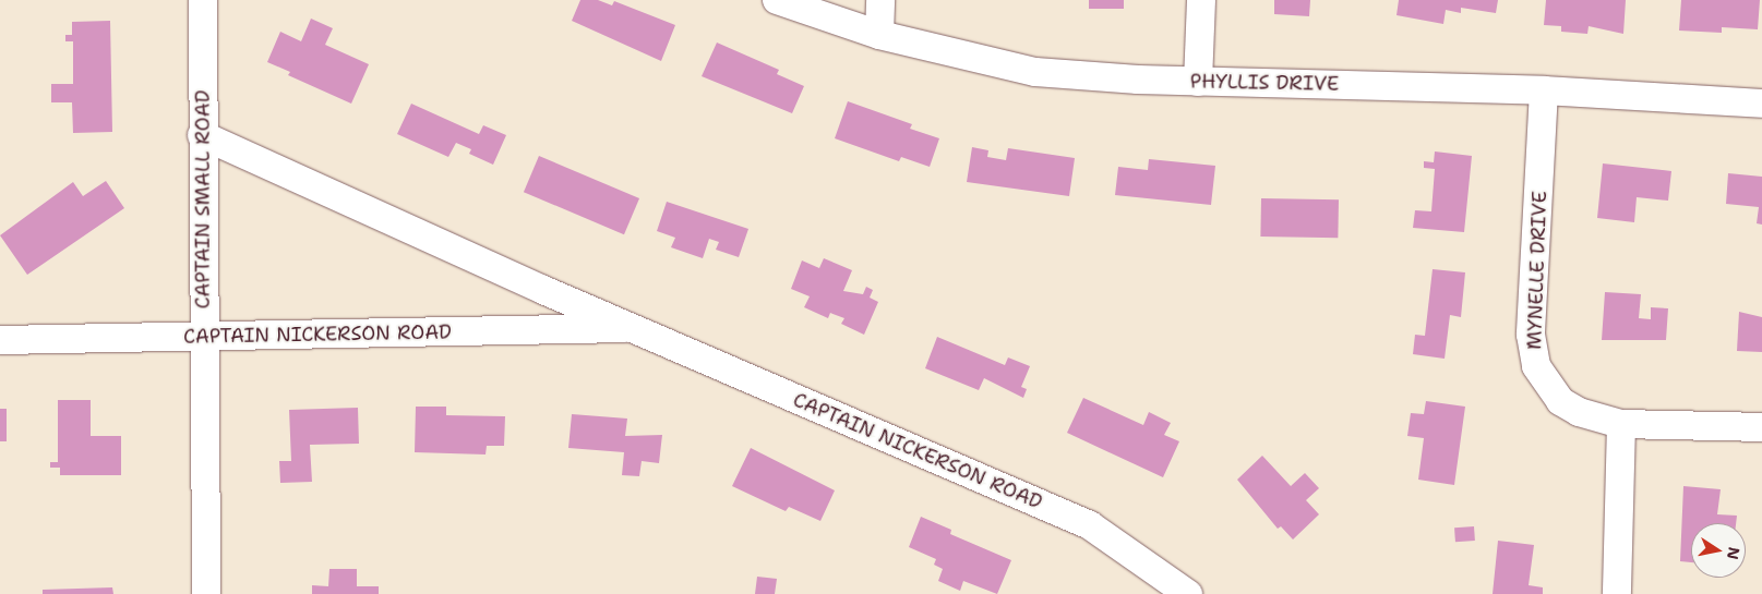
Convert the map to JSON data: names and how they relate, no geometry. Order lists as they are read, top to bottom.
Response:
{
  "streets": {
    "street": [
      "PHYLLIS DRIVE",
      "CAPTAIN SMALL ROAD",
      "MYNELLE DRIVE",
      "CAPTAIN NICKERSON ROAD"
    ]
  },
  "crossings": [
    ["PHYLLIS DRIVE", "MYNELLE DRIVE"],
    ["CAPTAIN SMALL ROAD", "CAPTAIN NICKERSON ROAD"]
  ],
  "north": "right"
}
